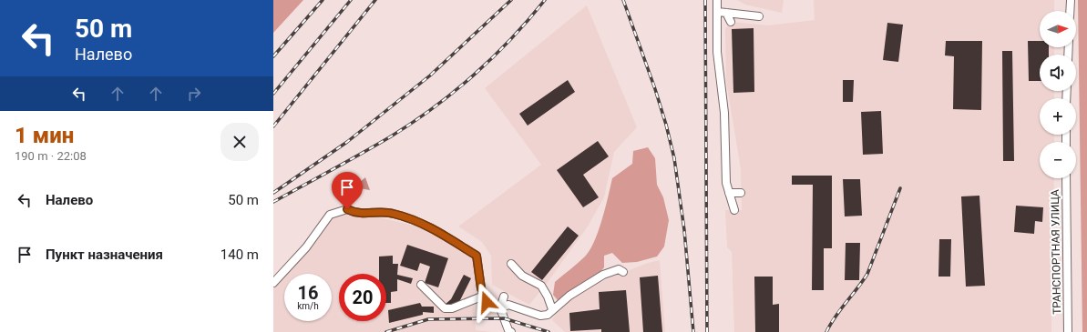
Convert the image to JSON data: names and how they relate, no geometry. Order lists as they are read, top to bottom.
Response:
{
  "streets": {
    "street": ["ТРАНСПОРТНАЯ УЛИЦА"]
  },
  "north": "right",
  "page": {
    "turn": ["50 m", "Налево"],
    "map_buttons": ["+", "−"],
    "heading": ["1 мин", "190 m · 22:08"],
    "list": [
      {
        "name": "Налево",
        "value": "50 m"
      },
      {
        "name": "Пункт назначения",
        "value": "140 m"
      }
    ],
    "speed": "16 km/h",
    "limit": "20"
  }
}
